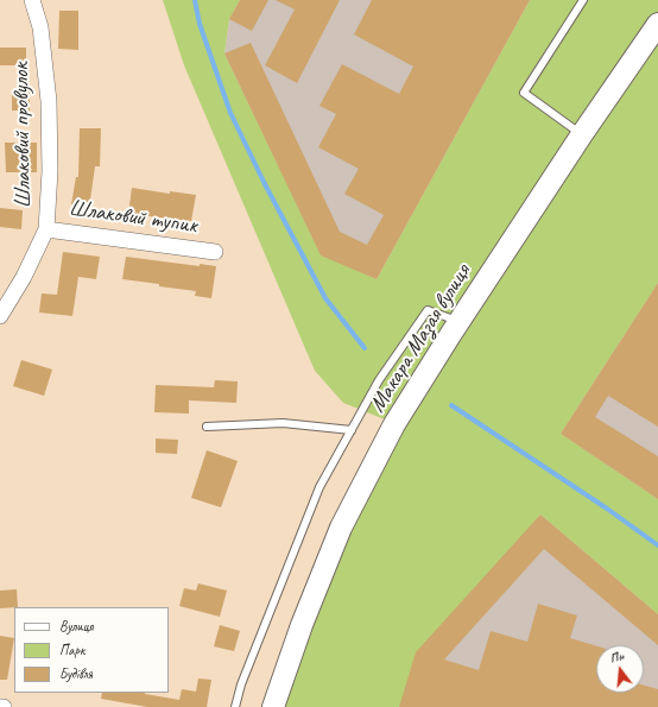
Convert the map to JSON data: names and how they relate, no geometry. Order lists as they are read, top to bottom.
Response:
{
  "streets": {
    "main road": ["Макара Мазая вулиця"],
    "street": ["Шлаковий провулок", "Шлаковий тупик"]
  },
  "crossings": [
    ["Шлаковий провулок", "Шлаковий тупик"]
  ],
  "legend": ["Вулиця", "Парк", "Будівля"],
  "north": "top"
}
